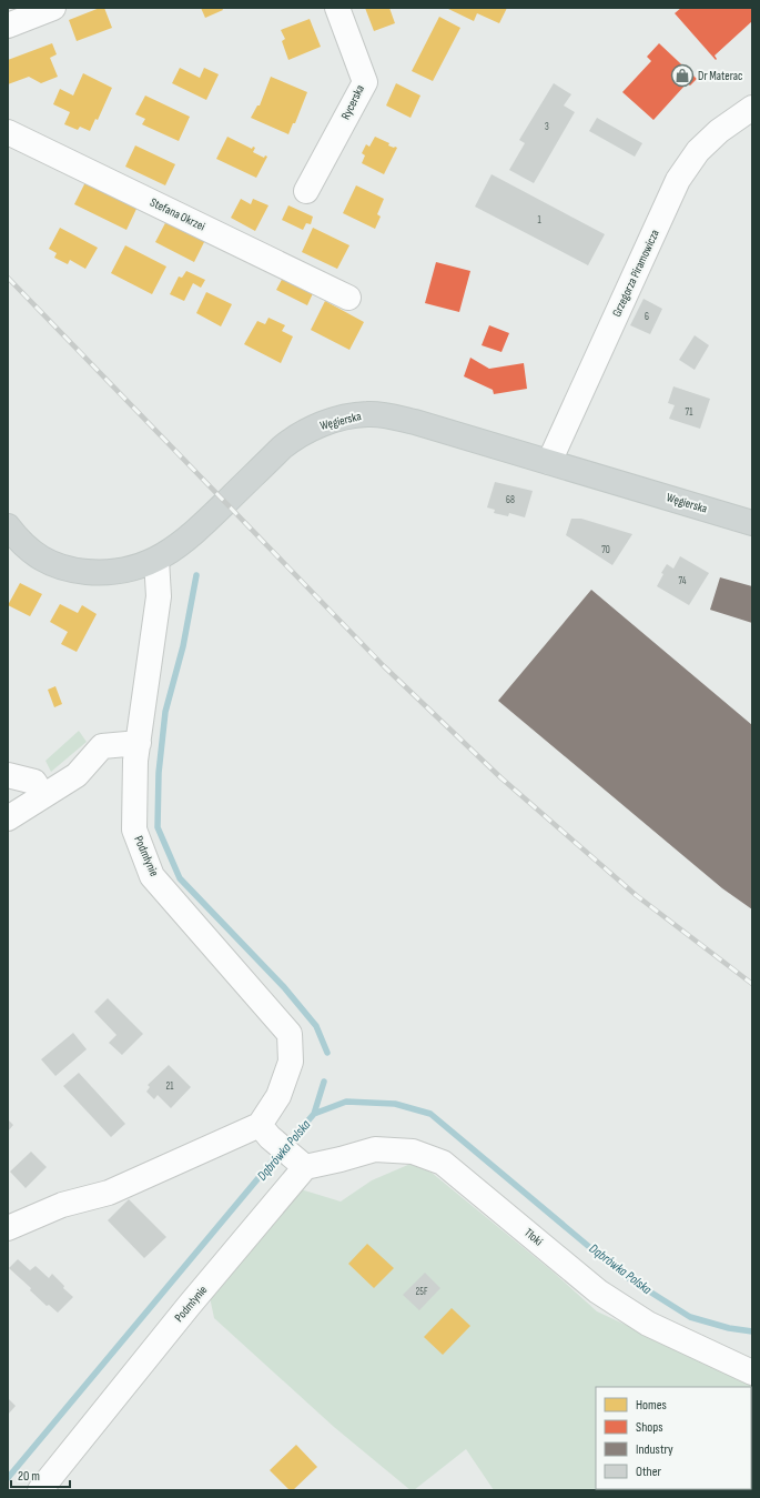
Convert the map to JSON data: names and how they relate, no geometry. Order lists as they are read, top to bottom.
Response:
{
  "streets": {
    "main road": ["Węgierska"],
    "street": [
      "Rycerska",
      "Stefana Okrzei",
      "Grzegorza Piramowicza",
      "Podmłynie",
      "Tłoki"
    ]
  },
  "crossings": [
    ["Grzegorza Piramowicza", "Węgierska"],
    ["Węgierska", "Podmłynie"],
    ["Podmłynie", "Tłoki"]
  ],
  "water": ["Dąbrówka Polska"],
  "places": {
    "shop": ["Dr Materac"]
  },
  "house_numbers": [
    "3",
    "1",
    "6",
    "71",
    "68",
    "70",
    "74",
    "21",
    "25F"
  ],
  "legend": [
    "Homes",
    "Shops",
    "Industry",
    "Other"
  ],
  "scale_bar": "20 m"
}
